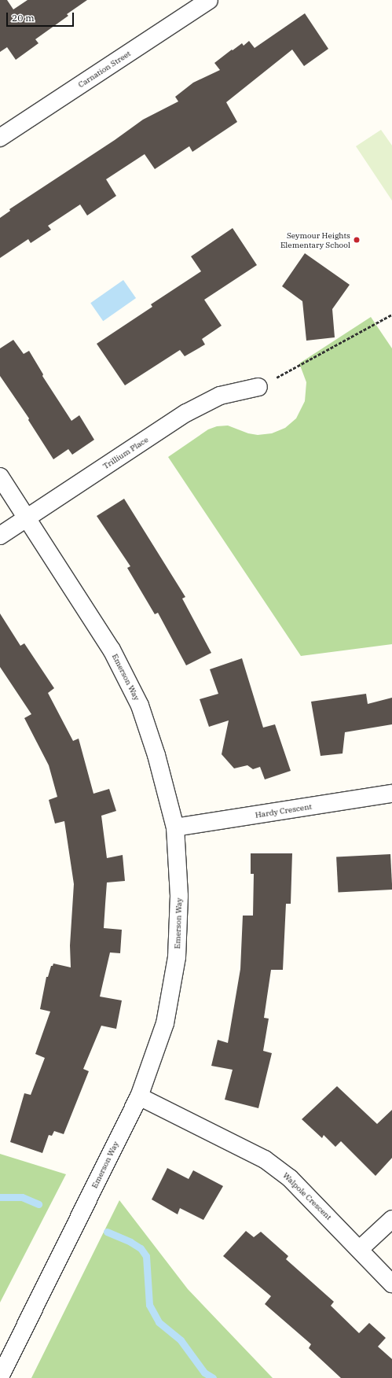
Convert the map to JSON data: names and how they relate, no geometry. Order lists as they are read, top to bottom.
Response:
{
  "streets": {
    "street": [
      "Carnation Street",
      "Trillium Place",
      "Emerson Way",
      "Hardy Crescent",
      "Walpole Crescent"
    ]
  },
  "crossings": [
    ["Trillium Place", "Emerson Way"],
    ["Emerson Way", "Hardy Crescent"],
    ["Emerson Way", "Walpole Crescent"]
  ],
  "places": ["Seymour Heights Elementary School"],
  "scale_bar": "20 m"
}
